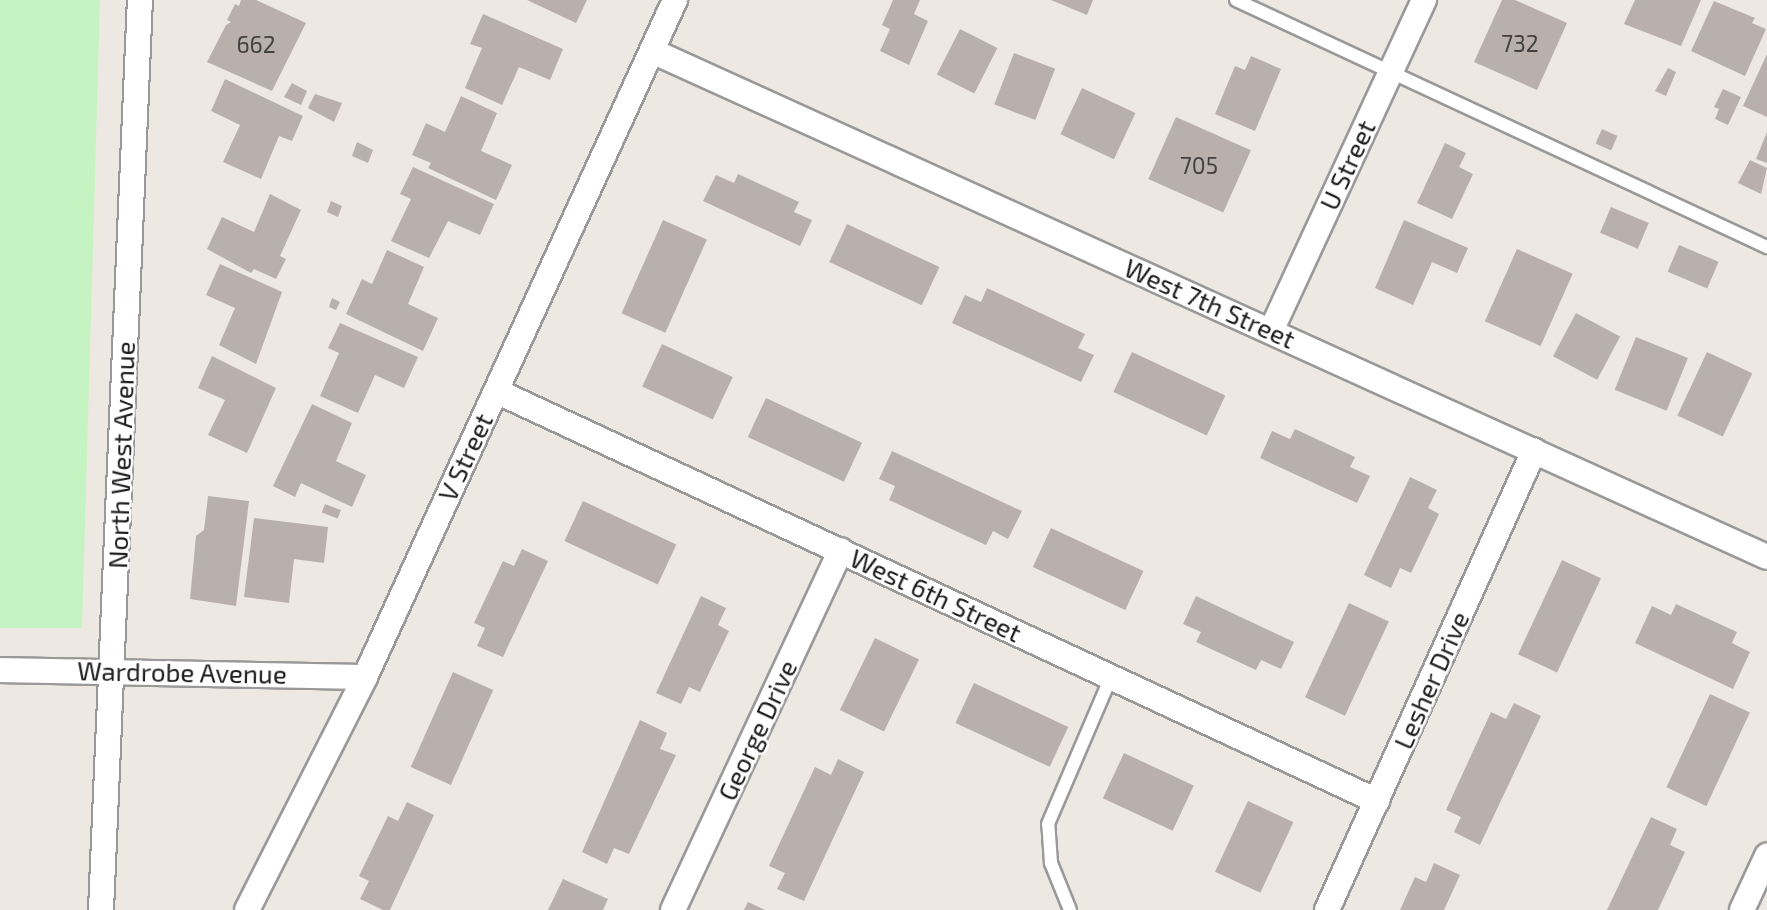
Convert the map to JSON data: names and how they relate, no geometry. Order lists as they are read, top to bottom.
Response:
{
  "streets": {
    "street": [
      "U Street",
      "West 7th Street",
      "North West Avenue",
      "V Street",
      "West 6th Street",
      "Wardrobe Avenue",
      "Lesher Drive",
      "George Drive"
    ]
  },
  "crossings": [
    ["U Street", "West 7th Street"],
    ["West 7th Street", "V Street"],
    ["West 7th Street", "Lesher Drive"],
    ["North West Avenue", "Wardrobe Avenue"],
    ["V Street", "West 6th Street"],
    ["V Street", "Wardrobe Avenue"],
    ["West 6th Street", "Lesher Drive"],
    ["West 6th Street", "George Drive"]
  ],
  "house_numbers": ["732", "662", "705"]
}
